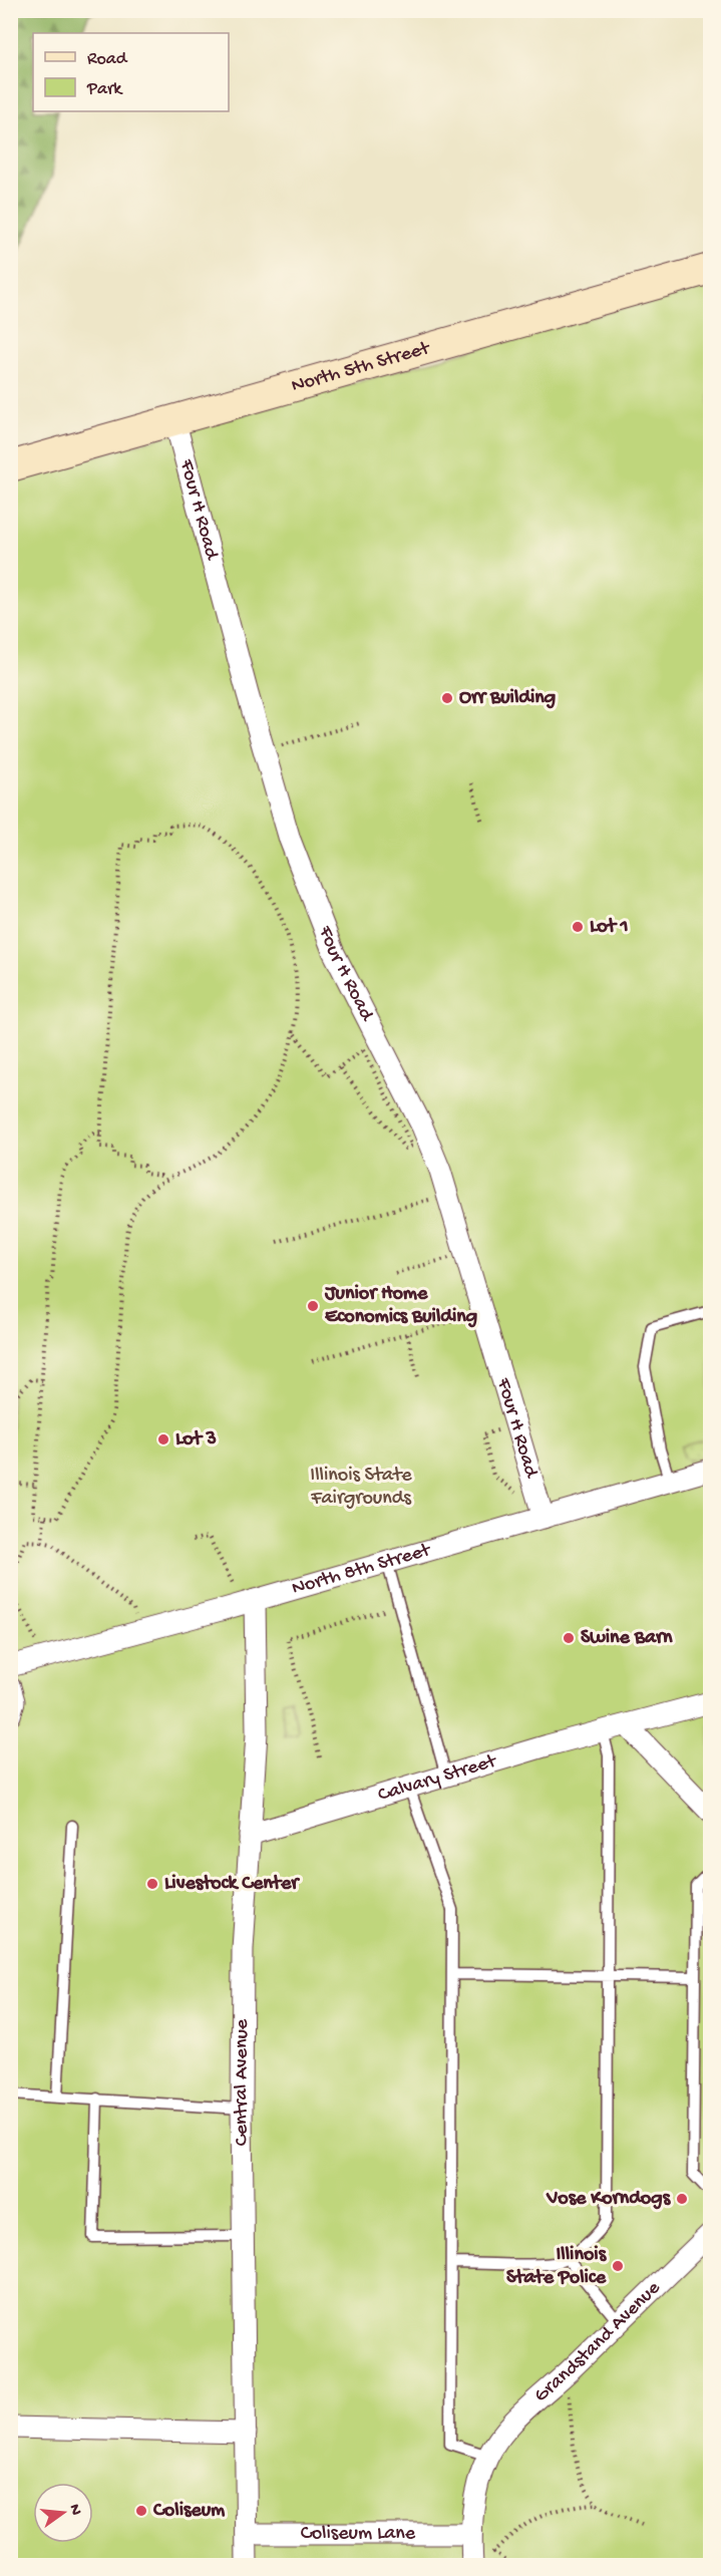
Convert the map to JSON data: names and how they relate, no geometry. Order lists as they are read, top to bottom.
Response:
{
  "streets": {
    "main road": ["North 5th Street"],
    "street": [
      "Four H Road",
      "North 8th Street",
      "Calvary Street",
      "Central Avenue",
      "Grandstand Avenue",
      "Coliseum Lane"
    ]
  },
  "crossings": [
    ["North 5th Street", "Four H Road"],
    ["Four H Road", "North 8th Street"],
    ["North 8th Street", "Central Avenue"],
    ["Calvary Street", "Central Avenue"],
    ["Central Avenue", "Coliseum Lane"],
    ["Grandstand Avenue", "Coliseum Lane"]
  ],
  "parks": ["Illinois State Fairgrounds"],
  "places": [
    "Orr Building",
    "Lot 1",
    "Junior Home Economics Building",
    "Lot 3",
    "Swine Barn",
    "Livestock Center",
    "Vose Korndogs",
    "Illinois State Police",
    "Coliseum"
  ],
  "legend": ["Road", "Park"],
  "north": "right"
}
